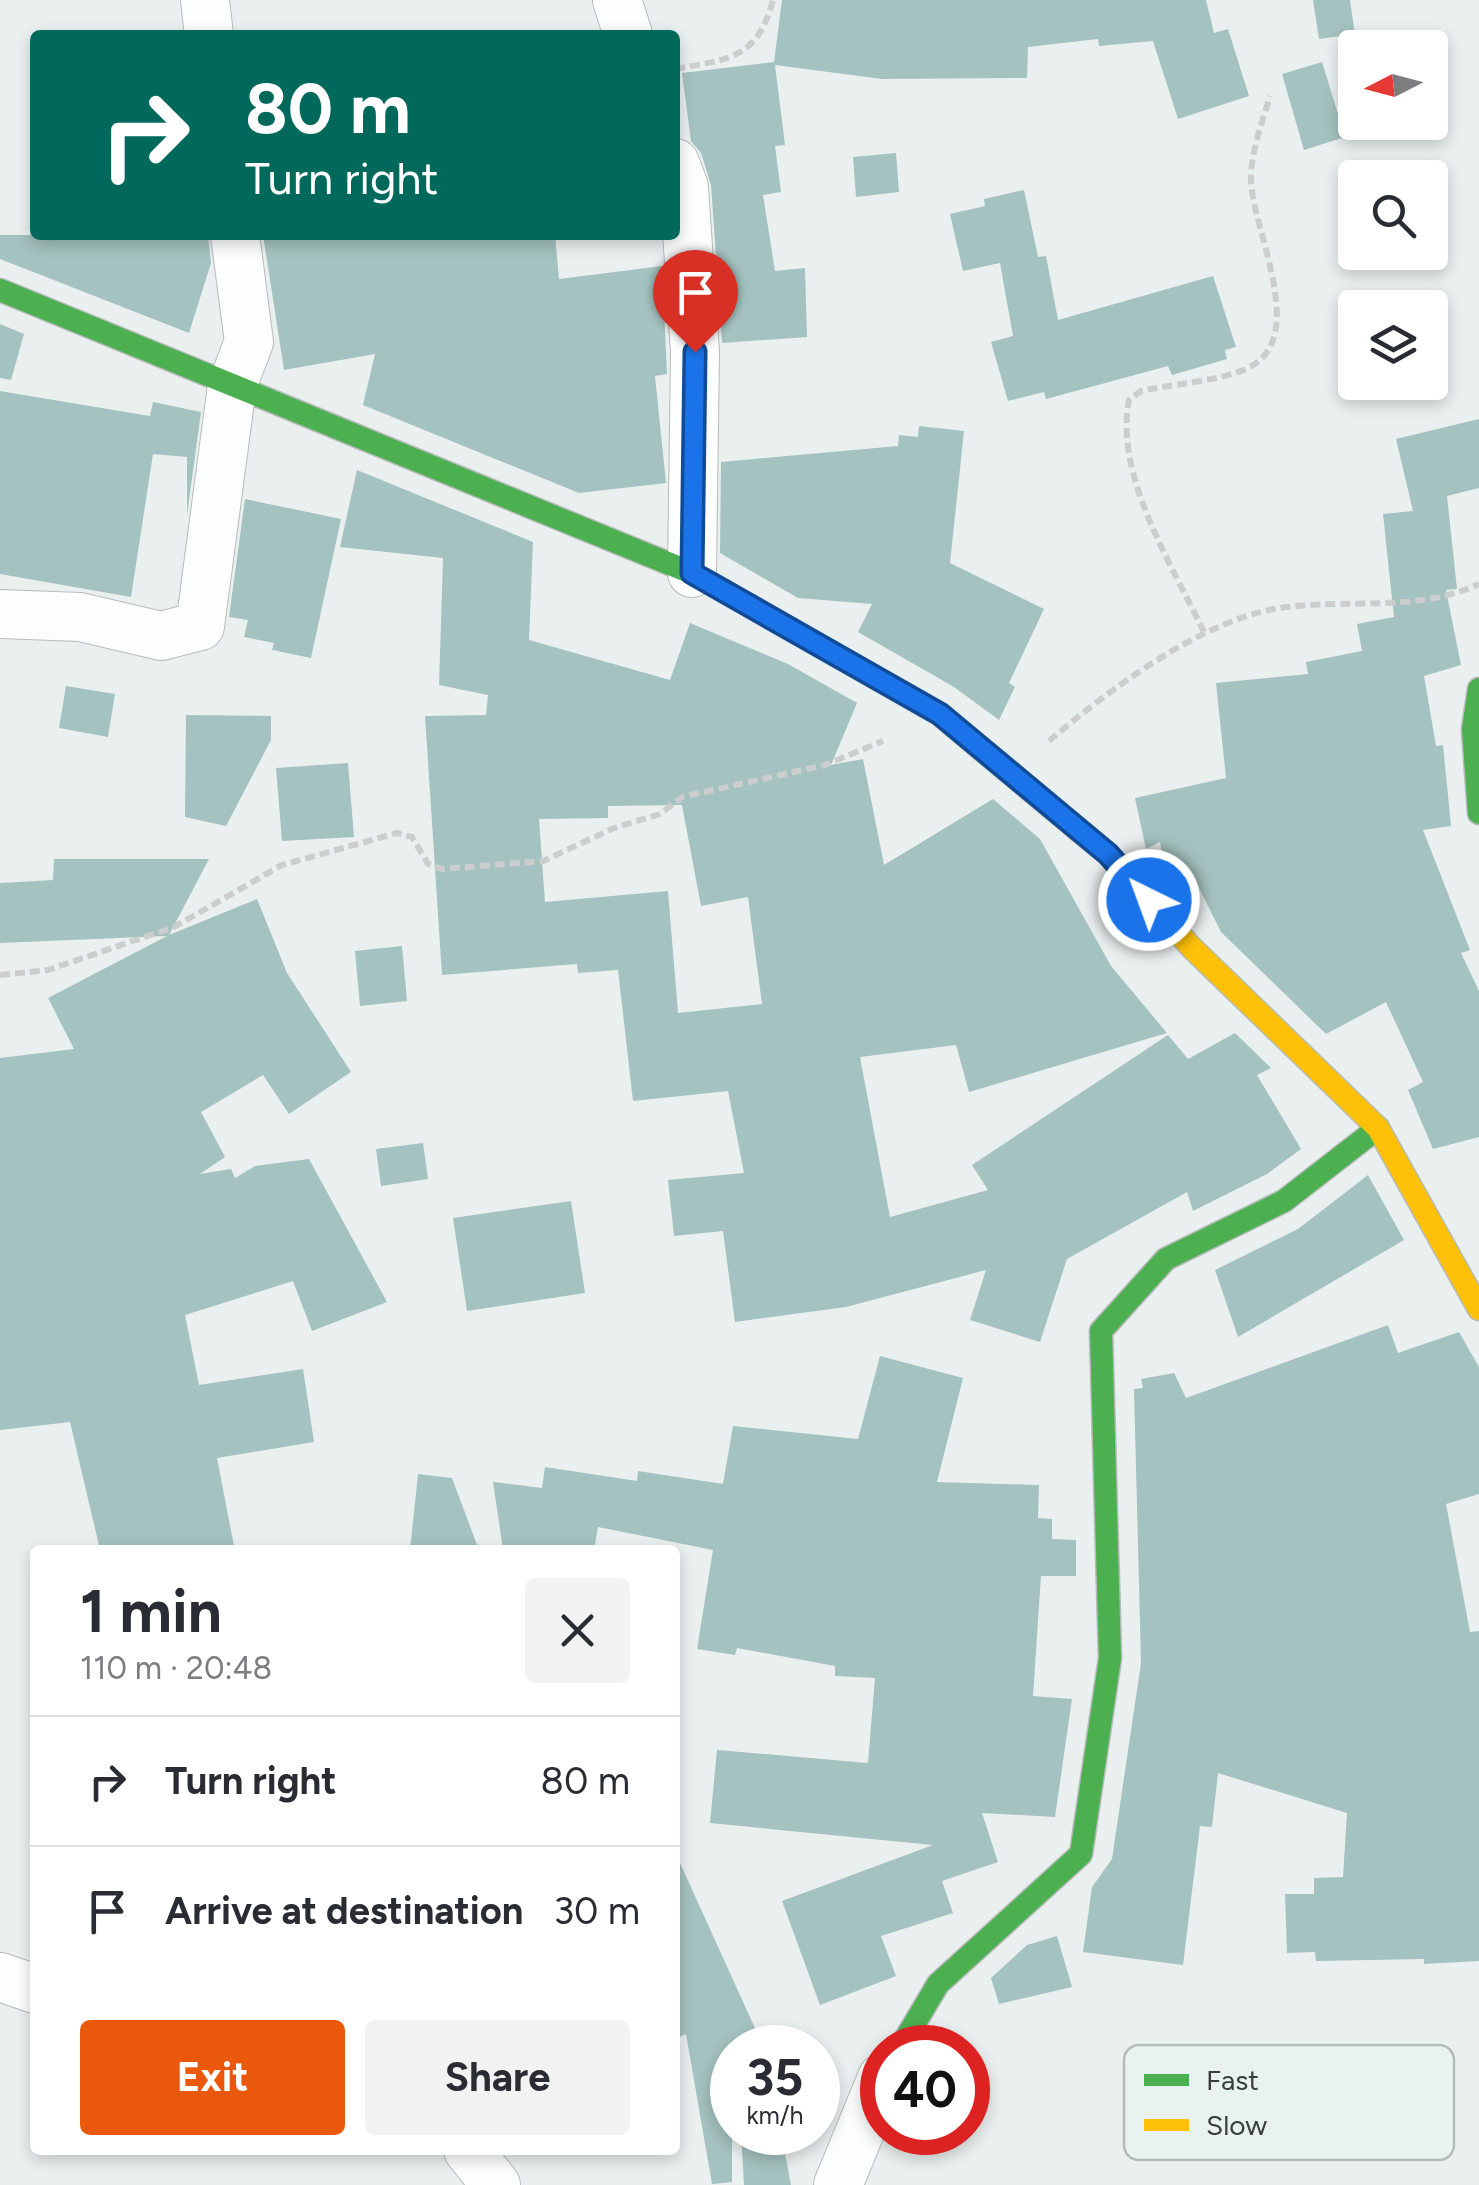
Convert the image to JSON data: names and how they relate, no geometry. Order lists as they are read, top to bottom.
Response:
{
  "legend": ["Fast", "Slow"],
  "north": "left",
  "page": {
    "turn": ["80 m", "Turn right"],
    "heading": ["1 min", "110 m · 20:48"],
    "list": [
      {
        "name": "Turn right",
        "value": "80 m"
      },
      {
        "name": "Arrive at destination",
        "value": "30 m"
      }
    ],
    "buttons": ["Exit", "Share"],
    "speed": "35 km/h",
    "limit": "40"
  }
}
